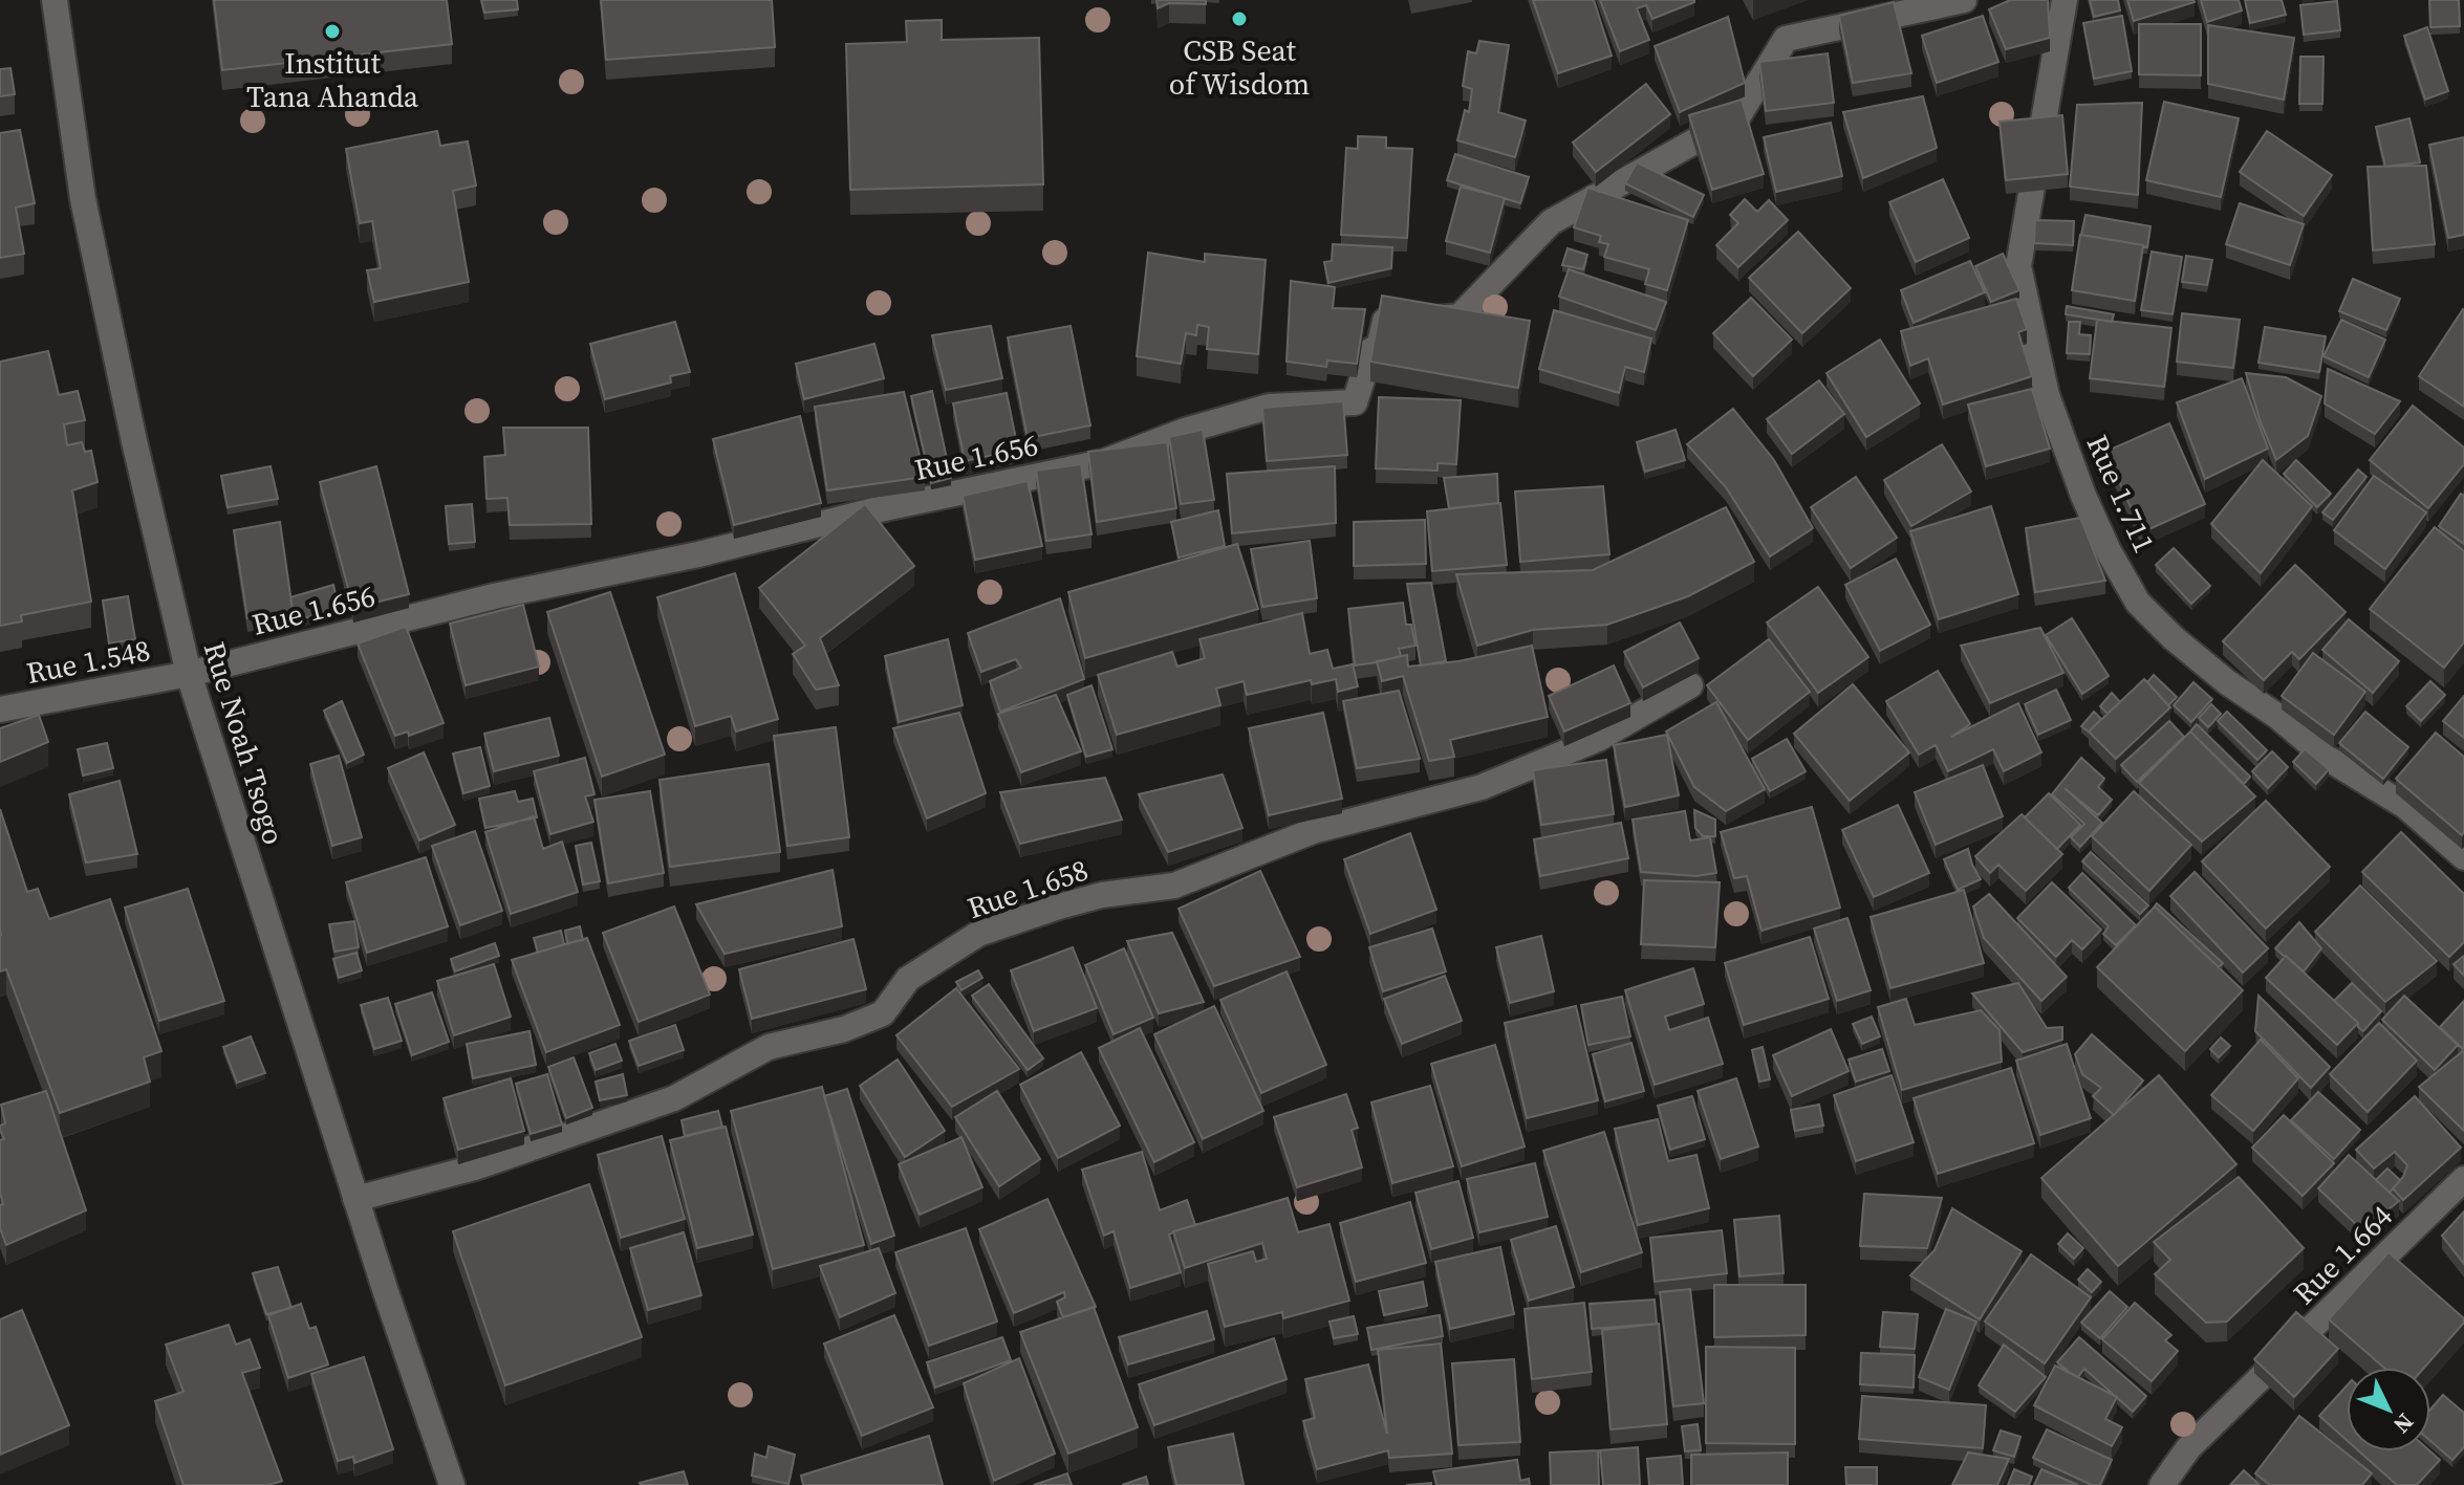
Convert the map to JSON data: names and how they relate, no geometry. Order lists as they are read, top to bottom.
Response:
{
  "streets": {
    "street": [
      "Rue 1.656",
      "Rue 1.711",
      "Rue 1.548",
      "Rue Noah Tsogo",
      "Rue 1.658",
      "Rue 1.664"
    ]
  },
  "crossings": [
    ["Rue 1.656", "Rue 1.548"],
    ["Rue 1.656", "Rue Noah Tsogo"],
    ["Rue 1.548", "Rue Noah Tsogo"],
    ["Rue Noah Tsogo", "Rue 1.658"]
  ],
  "places": ["CSB Seat of Wisdom", "Institut Tana Ahanda"],
  "north": "bottom right"
}
